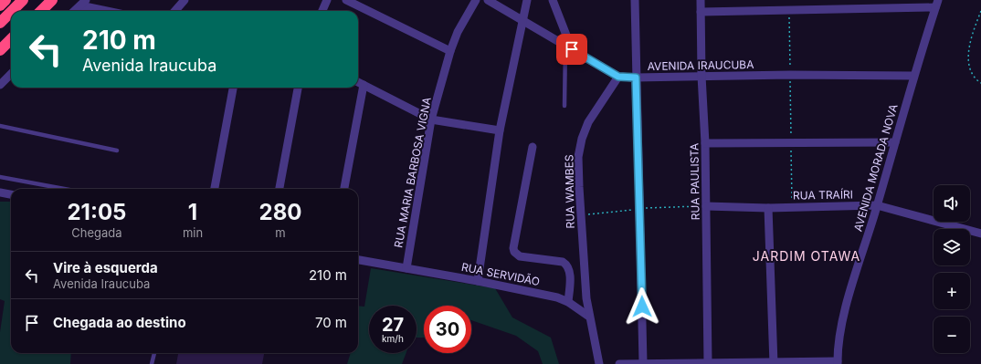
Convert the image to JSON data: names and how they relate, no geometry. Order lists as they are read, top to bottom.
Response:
{
  "streets": {
    "street": [
      "AVENIDA IRAUCUBA",
      "AVENIDA MORADA NOVA",
      "RUA MARIA BARBOSA VIGNA",
      "RUA PAULISTA",
      "RUA WAMBES",
      "RUA TRAÍRI",
      "RUA SERVIDÃO"
    ]
  },
  "crossings": [
    ["AVENIDA IRAUCUBA", "AVENIDA MORADA NOVA"],
    ["AVENIDA IRAUCUBA", "RUA PAULISTA"],
    ["AVENIDA IRAUCUBA", "RUA WAMBES"],
    ["AVENIDA MORADA NOVA", "RUA TRAÍRI"],
    ["RUA MARIA BARBOSA VIGNA", "RUA SERVIDÃO"],
    ["RUA PAULISTA", "RUA TRAÍRI"],
    ["RUA WAMBES", "RUA SERVIDÃO"]
  ],
  "districts": ["JARDIM OTAWA"],
  "page": {
    "turn": ["210 m", "Avenida Iraucuba"],
    "map_buttons": ["+", "−"],
    "eta": [
      "21:05",
      "Chegada",
      "1",
      "min",
      "280",
      "m"
    ],
    "list": [
      {
        "name": "Vire à esquerda",
        "note": "Avenida Iraucuba",
        "value": "210 m"
      },
      {
        "name": "Chegada ao destino",
        "value": "70 m"
      }
    ],
    "speed": "27 km/h",
    "limit": "30"
  }
}
